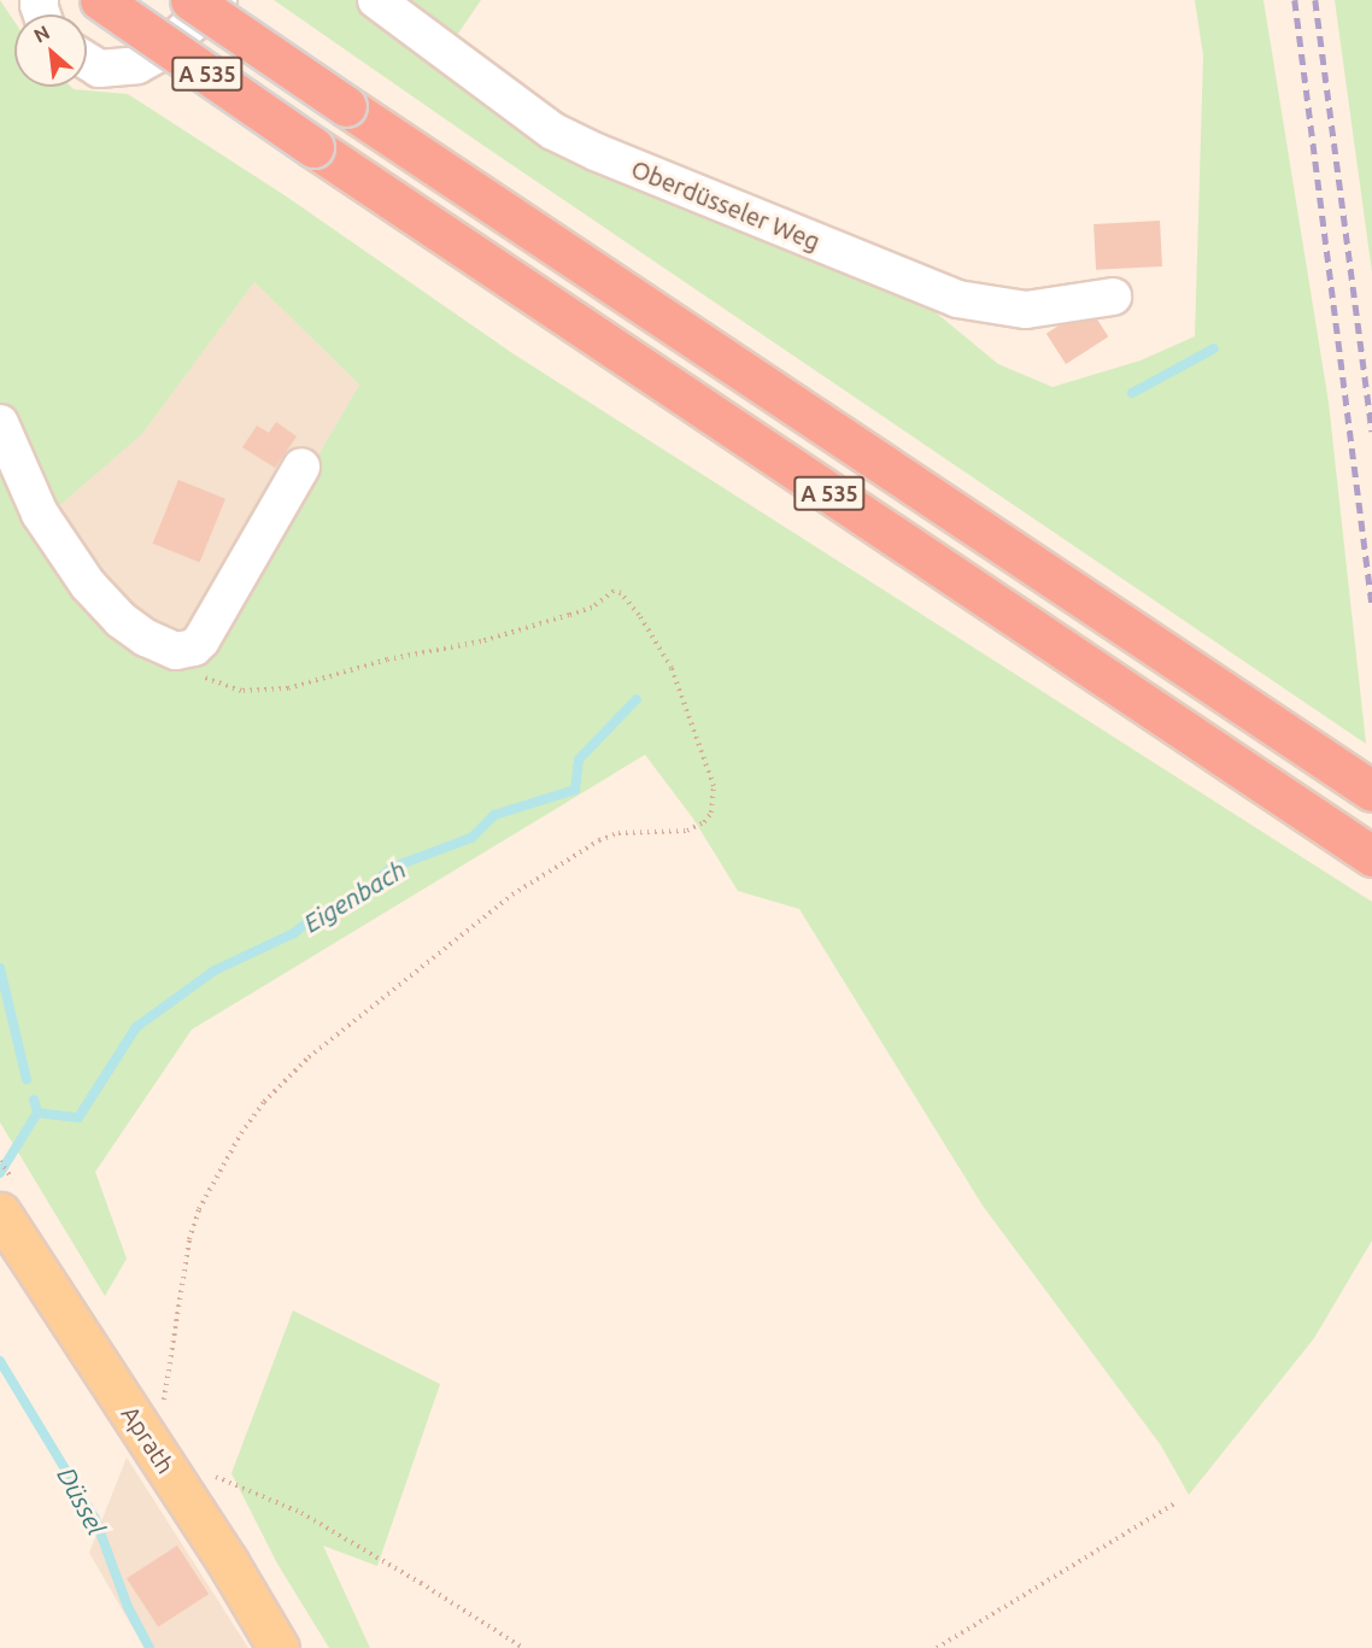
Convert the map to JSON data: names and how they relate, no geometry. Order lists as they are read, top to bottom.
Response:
{
  "streets": {
    "highway": ["A 535"],
    "main road": ["Aprath"],
    "street": ["Oberdüsseler Weg"]
  },
  "water": ["Eigenbach", "Düssel"],
  "north": "top left"
}
